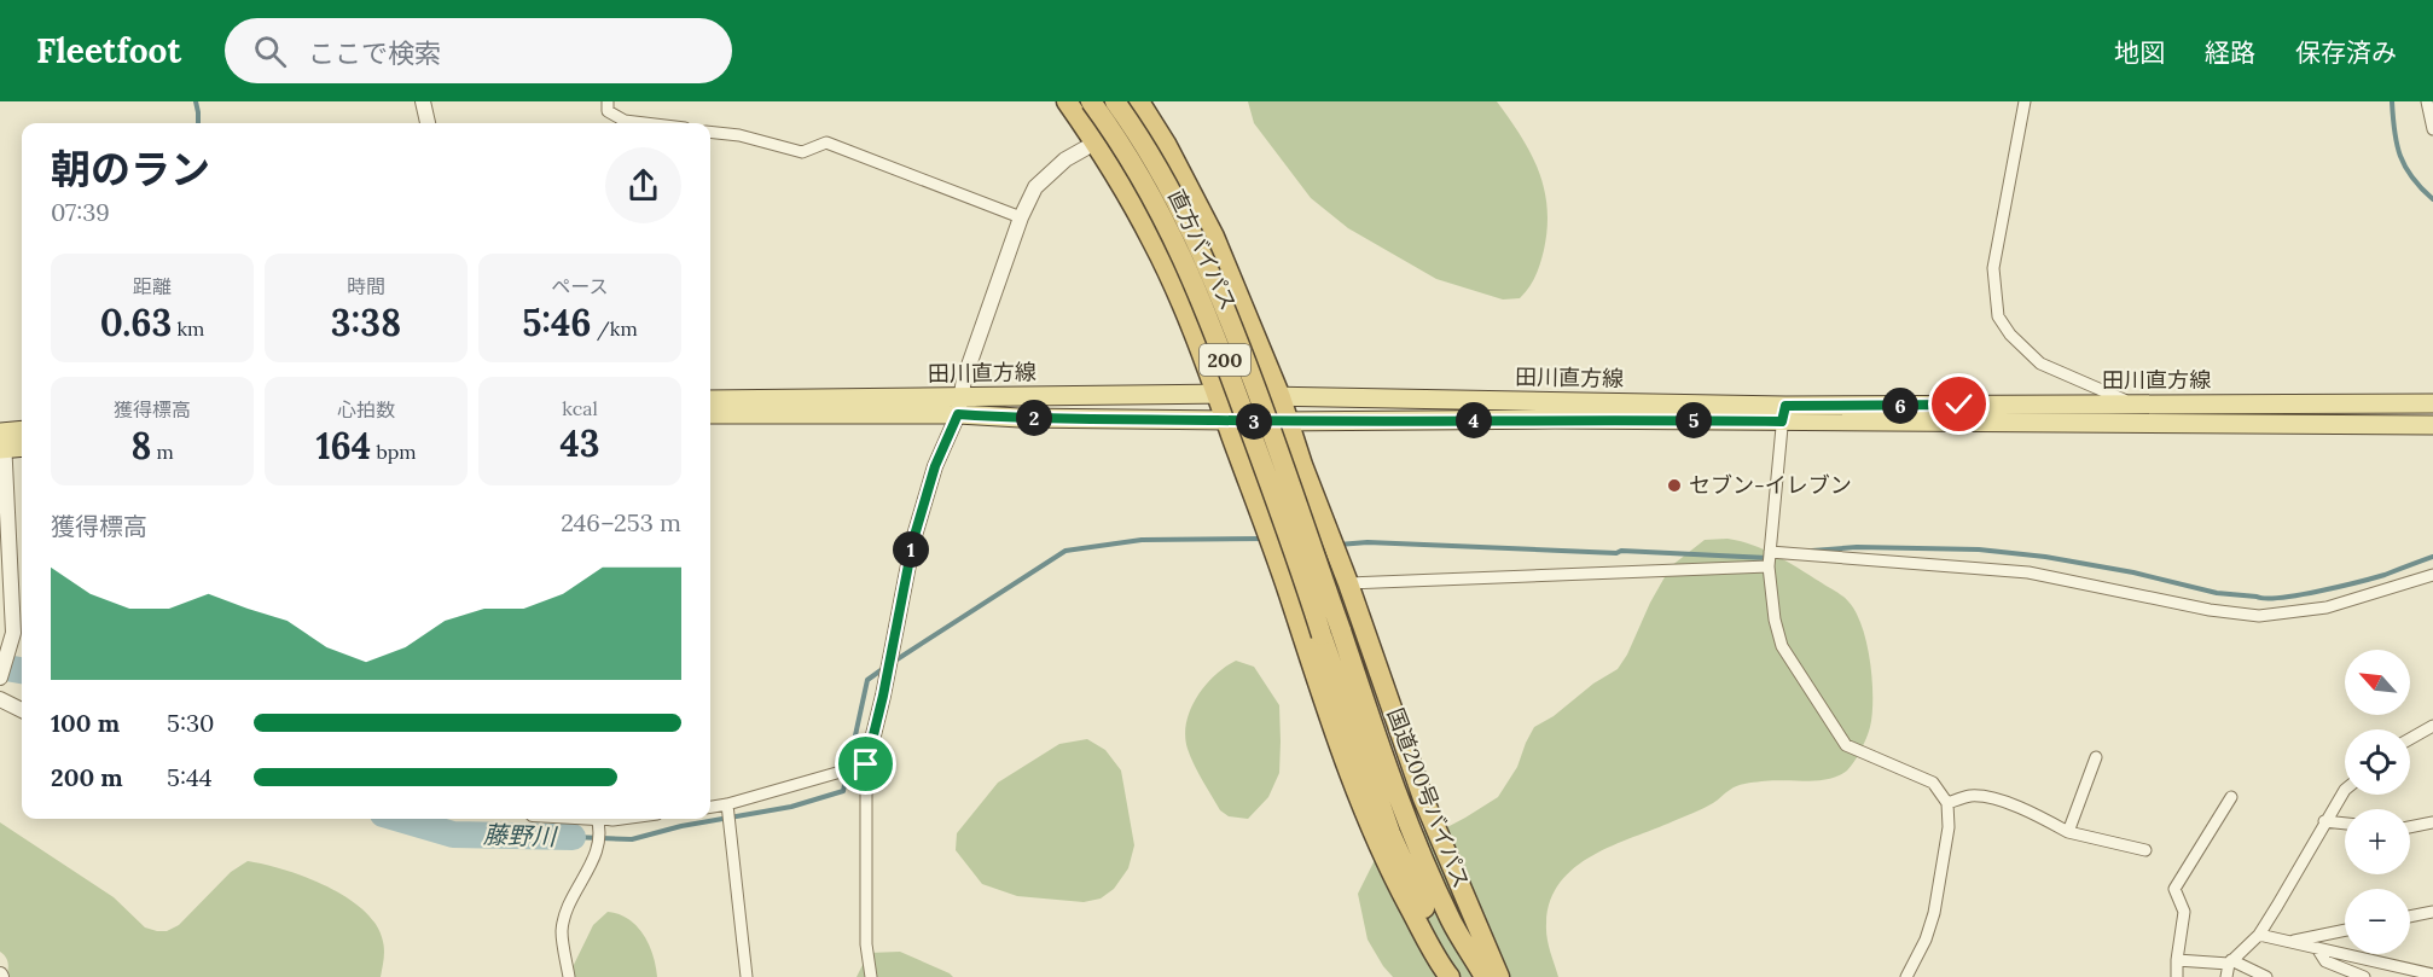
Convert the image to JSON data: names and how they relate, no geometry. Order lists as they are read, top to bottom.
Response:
{
  "streets": {
    "highway": ["直方バイパス", "200", "国道200号バイパス"],
    "main road": ["田川直方線"]
  },
  "crossings": [
    ["直方バイパス", "200"],
    ["直方バイパス", "国道200号バイパス"],
    ["200", "国道200号バイパス"]
  ],
  "water": ["藤野川"],
  "places": ["セブン-イレブン"],
  "north": "top left",
  "page": {
    "header": "Fleetfoot",
    "search": "ここで検索",
    "nav": ["地図", "経路", "保存済み"],
    "heading": ["朝のラン", "07:39"],
    "stats": [
      ["距離", "0.63 km"],
      ["時間", "3:38"],
      ["ペース", "5:46 /km"],
      ["獲得標高", "8 m"],
      ["心拍数", "164 bpm"],
      ["kcal", "43"]
    ],
    "pins": [
      "6",
      "2",
      "4",
      "5",
      "3",
      "1"
    ],
    "chart": ["獲得標高", "246–253 m"],
    "map_buttons": ["+", "−"],
    "list": [
      {
        "name": "100 m",
        "note": "5:30"
      },
      {
        "name": "200 m",
        "note": "5:44"
      }
    ]
  }
}
